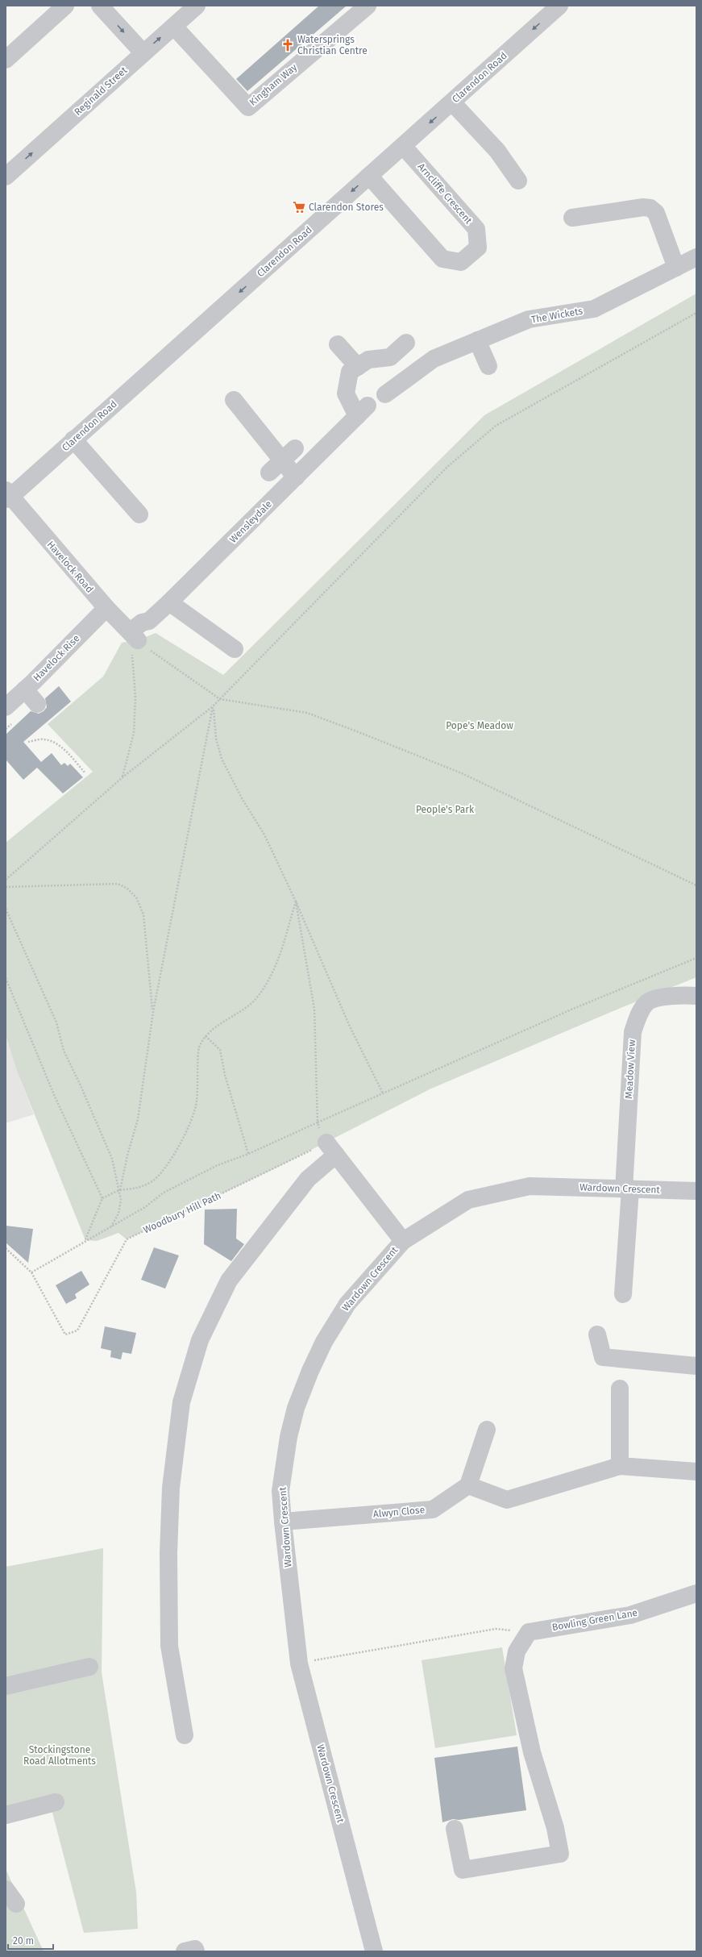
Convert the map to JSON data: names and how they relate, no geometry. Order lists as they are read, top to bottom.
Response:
{
  "streets": {
    "street": [
      "Clarendon Road",
      "Kingham Way",
      "Reginald Street",
      "Arncliffe Crescent",
      "The Wickets",
      "Wensleydale",
      "Havelock Road",
      "Havelock Rise",
      "Meadow View",
      "Wardown Crescent",
      "Alwyn Close",
      "Bowling Green Lane"
    ],
    "path": ["Woodbury Hill Path"]
  },
  "crossings": [
    ["Clarendon Road", "Arncliffe Crescent"],
    ["Clarendon Road", "Havelock Road"],
    ["Kingham Way", "Reginald Street"],
    ["Wensleydale", "Havelock Road"],
    ["Havelock Road", "Havelock Rise"],
    ["Meadow View", "Wardown Crescent"],
    ["Wardown Crescent", "Alwyn Close"]
  ],
  "one_way": ["Clarendon Road"],
  "parks": ["Pope's Meadow", "People's Park", "Stockingstone Road Allotments"],
  "places": {
    "church": ["Watersprings Christian Centre"],
    "supermarket": ["Clarendon Stores"]
  },
  "scale_bar": "20 m"
}
